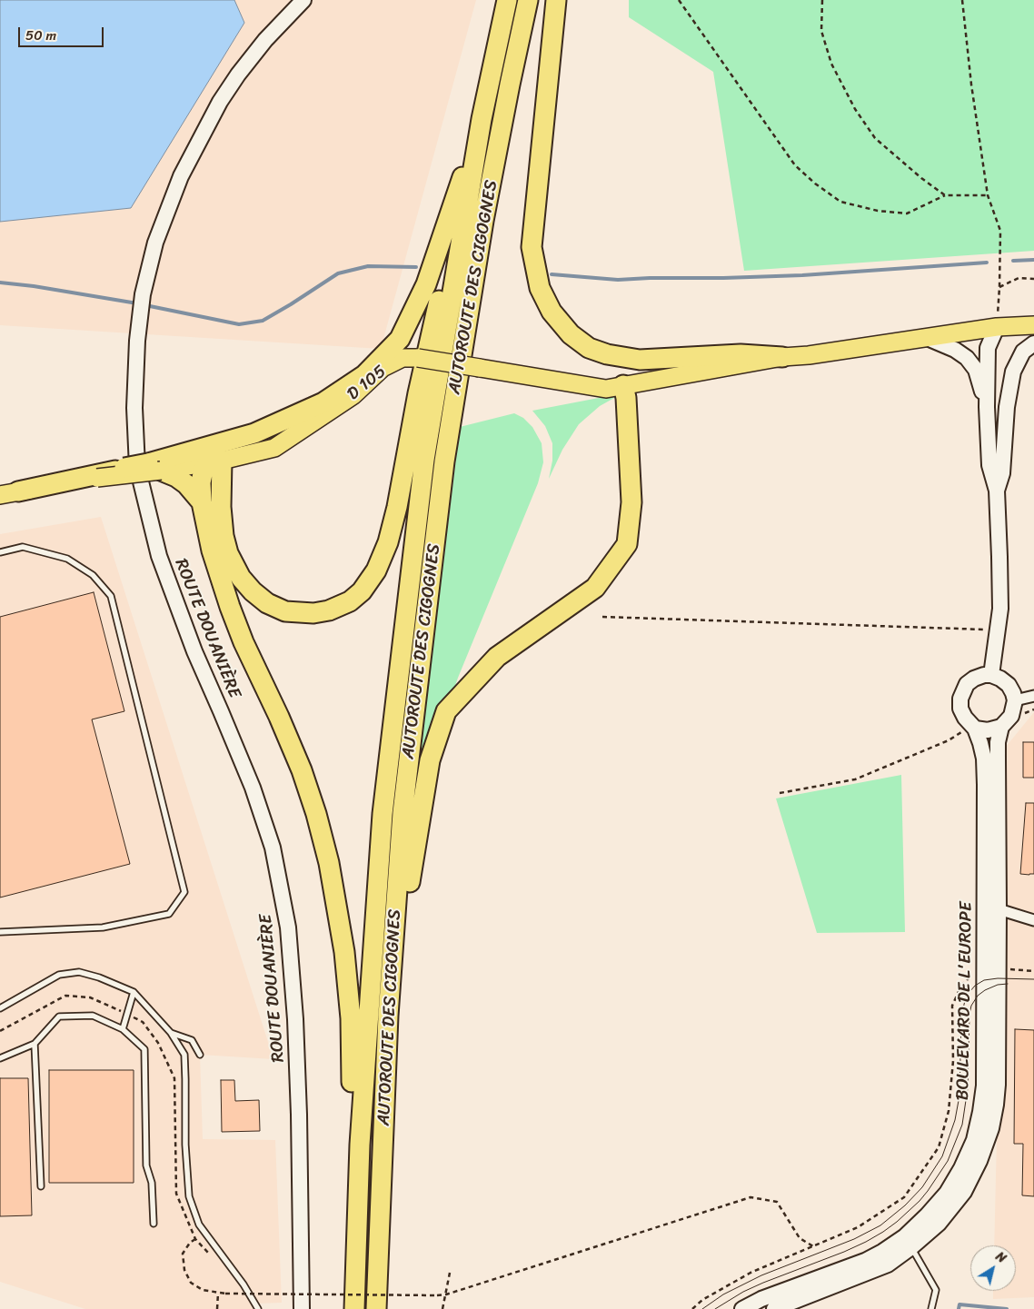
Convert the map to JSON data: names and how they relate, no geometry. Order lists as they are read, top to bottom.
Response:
{
  "streets": {
    "highway": ["AUTOROUTE DES CIGOGNES"],
    "main road": ["D 105"],
    "street": ["ROUTE DOUANIÈRE", "BOULEVARD DE L'EUROPE"]
  },
  "scale_bar": "50 m",
  "north": "top right"
}
